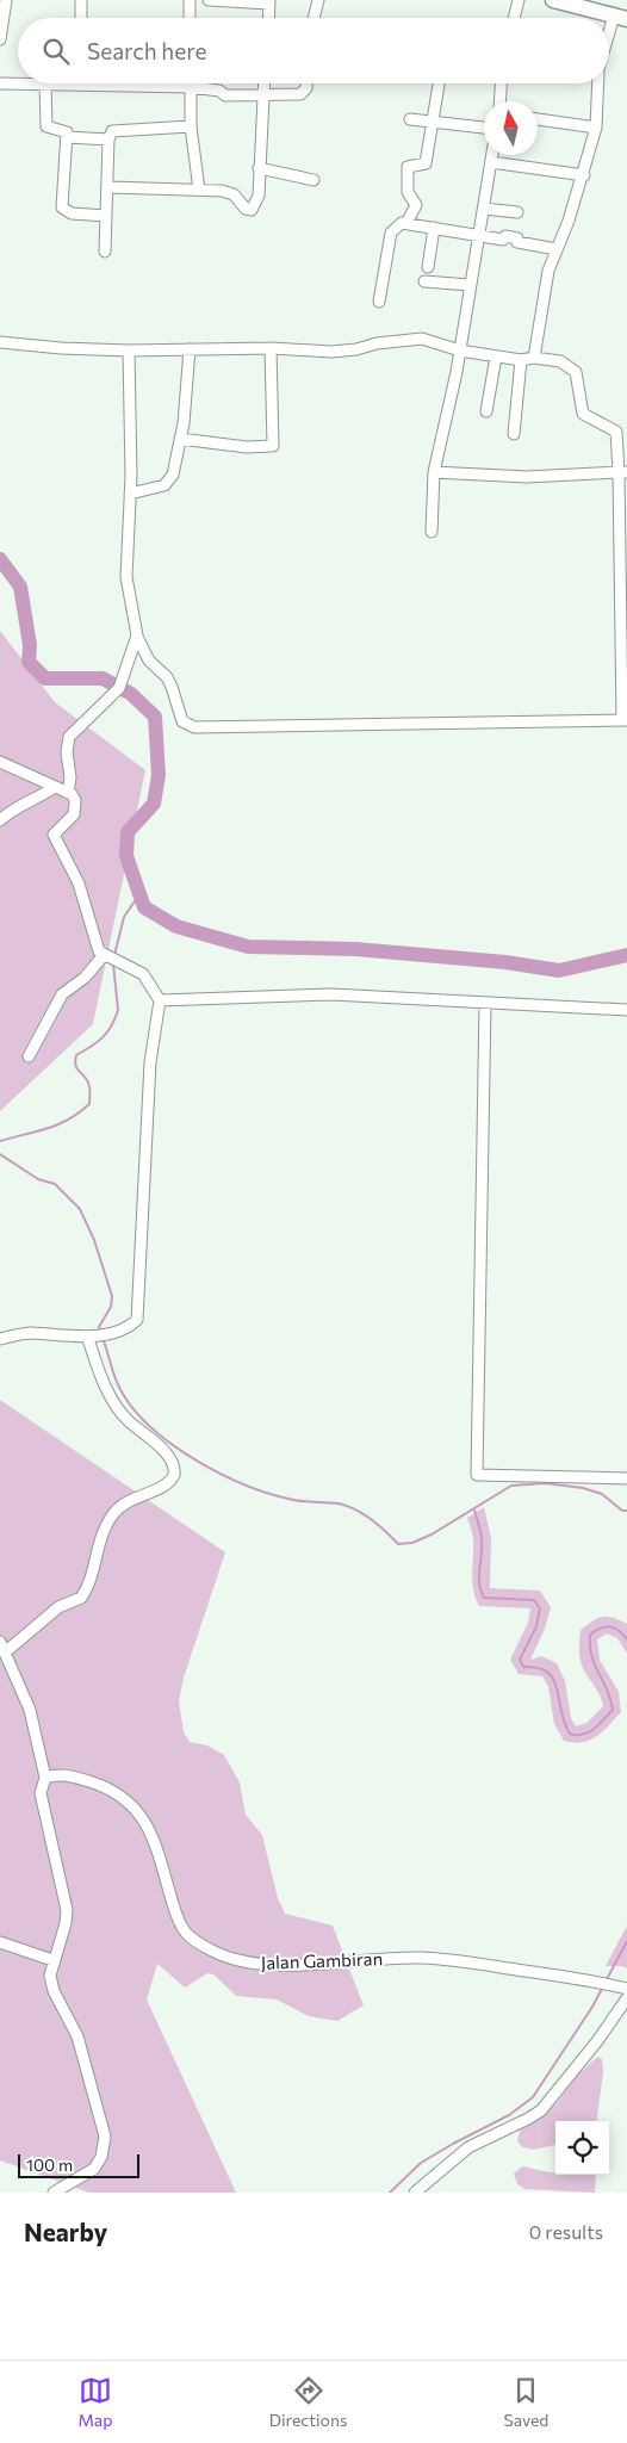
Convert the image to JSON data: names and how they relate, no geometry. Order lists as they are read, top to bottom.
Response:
{
  "streets": {
    "street": ["Jalan Gambiran"]
  },
  "scale_bar": "100 m",
  "north": "top",
  "page": {
    "search": "Search here",
    "scale": "100 m",
    "heading": ["Nearby", "0 results"],
    "nav": ["Map", "Directions", "Saved"]
  }
}
